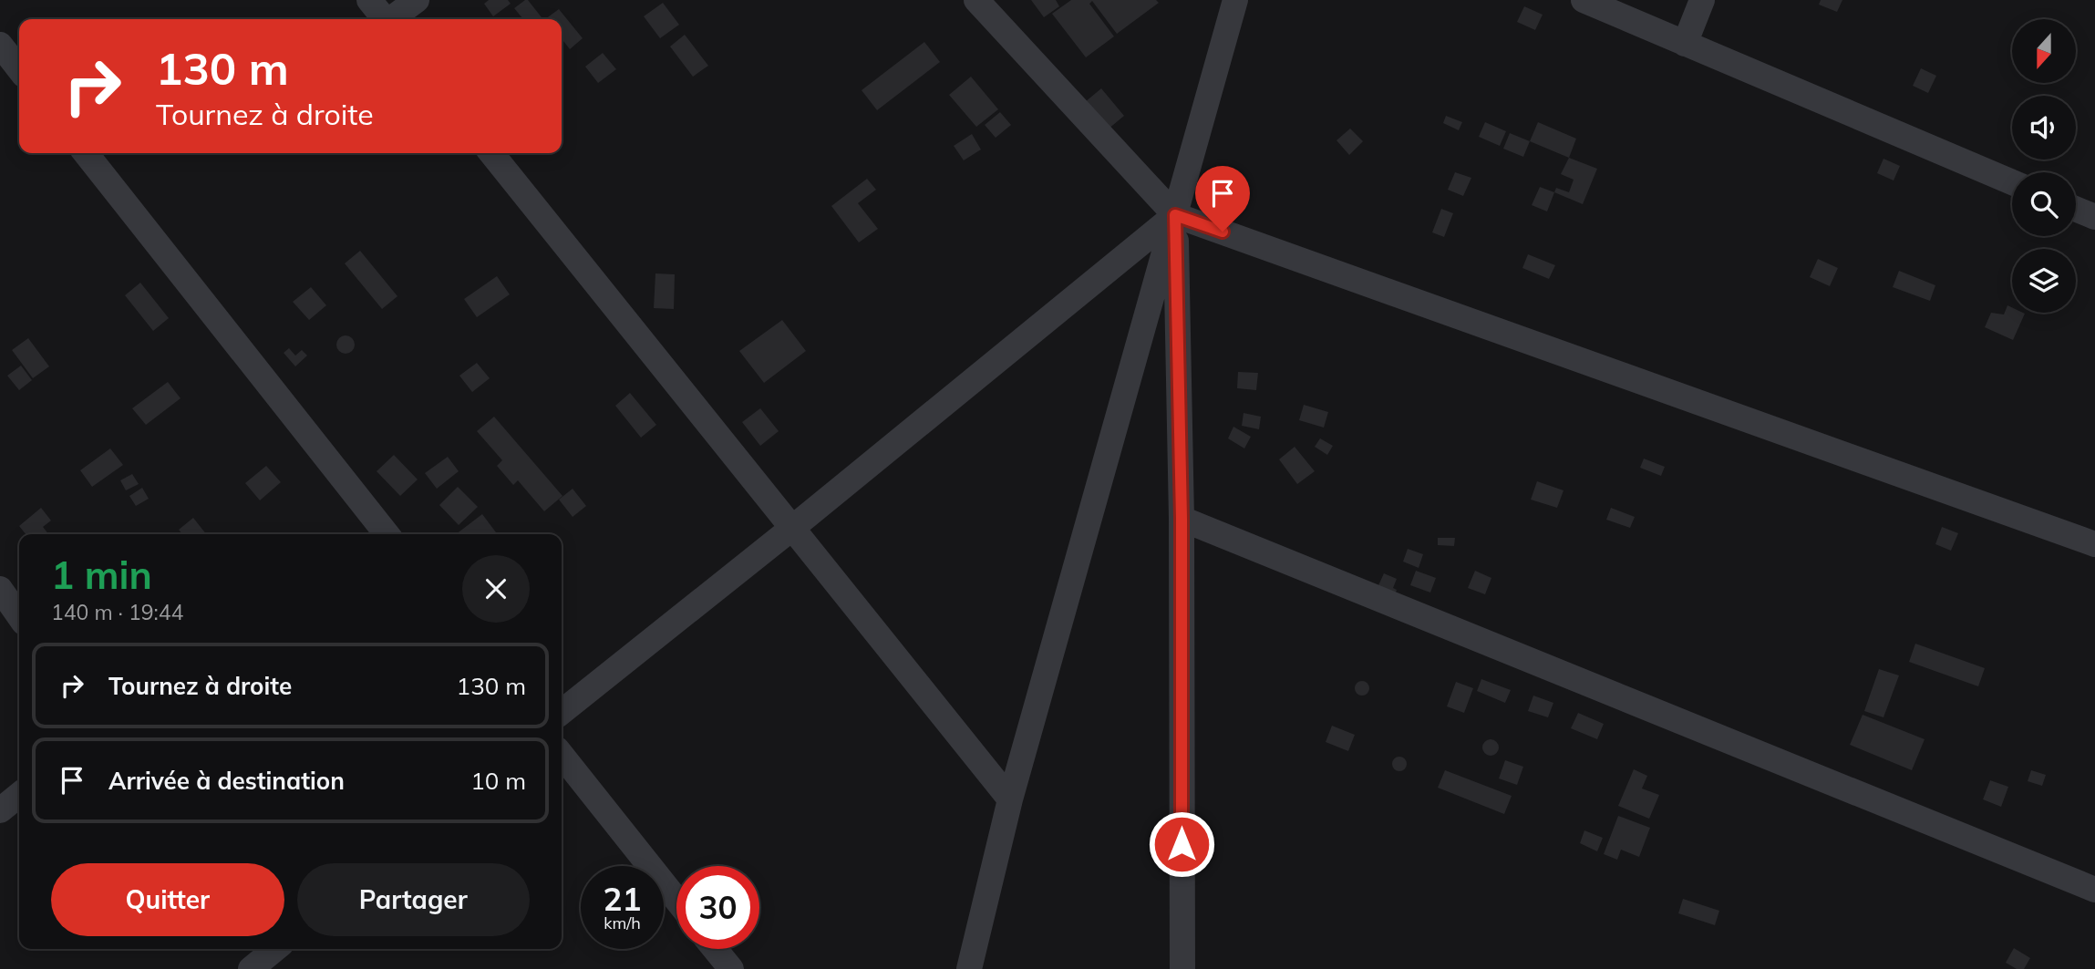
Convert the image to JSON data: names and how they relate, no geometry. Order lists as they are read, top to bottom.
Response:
{
  "north": "bottom",
  "page": {
    "turn": ["130 m", "Tournez à droite"],
    "heading": ["1 min", "140 m · 19:44"],
    "list": [
      {
        "name": "Tournez à droite",
        "value": "130 m"
      },
      {
        "name": "Arrivée à destination",
        "value": "10 m"
      }
    ],
    "buttons": ["Quitter", "Partager"],
    "speed": "21 km/h",
    "limit": "30"
  }
}
